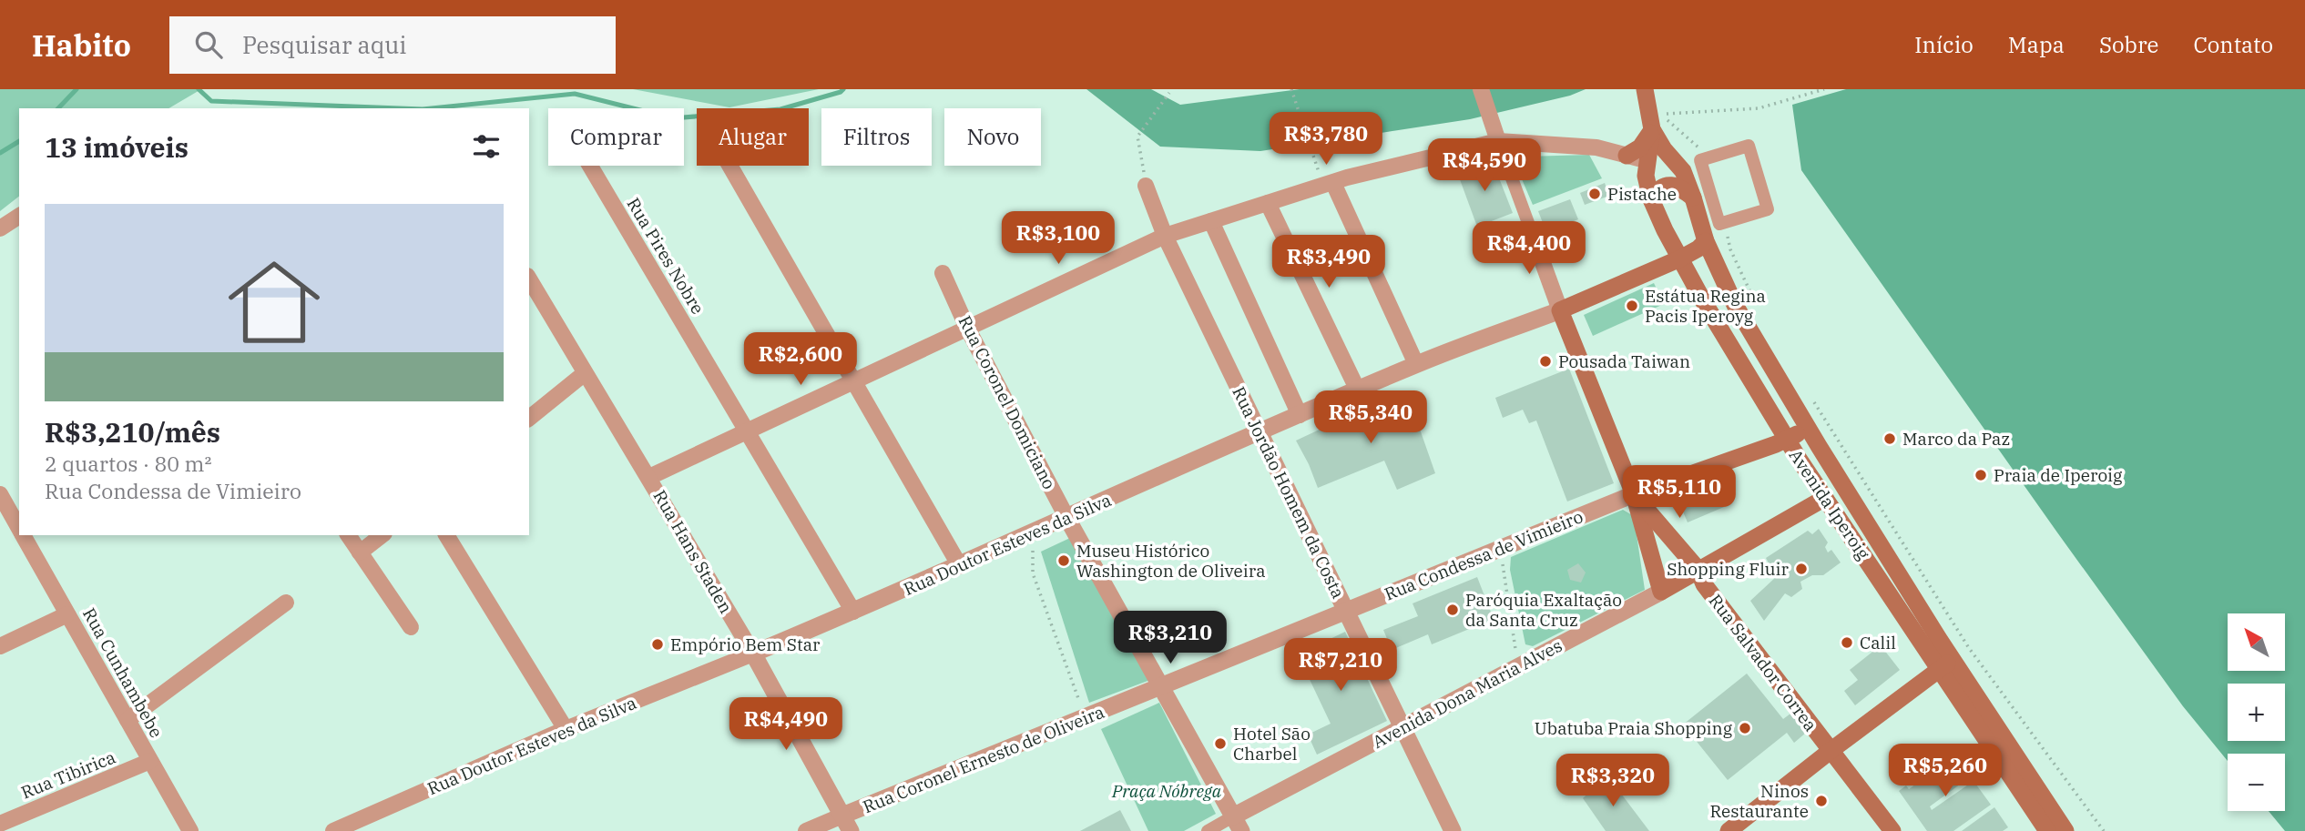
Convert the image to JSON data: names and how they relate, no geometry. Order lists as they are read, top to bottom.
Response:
{
  "streets": {
    "main road": [
      "Avenida Iperoig",
      "Rua Doutor Esteves da Silva",
      "Rua Condessa de Vimieiro",
      "Rua Salvador Correa",
      "Avenida Dona Maria Alves"
    ],
    "street": [
      "Rua Pires Nobre",
      "Rua Coronel Domiciano",
      "Rua Jordão Homem da Costa",
      "Rua Hans Staden",
      "Rua Cunhambebe",
      "Rua Coronel Ernesto de Oliveira",
      "Rua Tibirica"
    ]
  },
  "crossings": [
    ["Rua Pires Nobre", "Rua Doutor Esteves da Silva"],
    ["Rua Coronel Domiciano", "Rua Doutor Esteves da Silva"],
    ["Rua Coronel Domiciano", "Rua Condessa de Vimieiro"],
    ["Rua Coronel Domiciano", "Avenida Dona Maria Alves"],
    ["Rua Coronel Domiciano", "Rua Coronel Ernesto de Oliveira"],
    ["Rua Jordão Homem da Costa", "Rua Doutor Esteves da Silva"],
    ["Rua Jordão Homem da Costa", "Rua Condessa de Vimieiro"],
    ["Rua Jordão Homem da Costa", "Avenida Dona Maria Alves"],
    ["Avenida Iperoig", "Rua Doutor Esteves da Silva"],
    ["Avenida Iperoig", "Rua Condessa de Vimieiro"],
    ["Avenida Iperoig", "Avenida Dona Maria Alves"],
    ["Rua Doutor Esteves da Silva", "Rua Hans Staden"],
    ["Rua Doutor Esteves da Silva", "Rua Salvador Correa"],
    ["Rua Hans Staden", "Rua Coronel Ernesto de Oliveira"],
    ["Rua Condessa de Vimieiro", "Rua Salvador Correa"],
    ["Rua Condessa de Vimieiro", "Rua Coronel Ernesto de Oliveira"],
    ["Rua Salvador Correa", "Avenida Dona Maria Alves"],
    ["Rua Cunhambebe", "Rua Tibirica"]
  ],
  "parks": ["Praça Nóbrega"],
  "places": [
    "Pistache",
    "Estátua Regina Pacis Iperoyg",
    "Pousada Taiwan",
    "Marco da Paz",
    "Praia de Iperoig",
    "Museu Histórico Washington de Oliveira",
    "Shopping Fluir",
    "Paróquia Exaltação da Santa Cruz",
    "Calil",
    "Empório Bem Star",
    "Ubatuba Praia Shopping",
    "Hotel São Charbel",
    "Ninos Restaurante"
  ],
  "north": "top left",
  "page": {
    "header": "Habito",
    "search": "Pesquisar aqui",
    "nav": [
      "Início",
      "Mapa",
      "Sobre",
      "Contato"
    ],
    "chip": [
      "Comprar",
      "Alugar",
      "Filtros",
      "Novo"
    ],
    "heading": "13 imóveis",
    "price": [
      "R$3,780",
      "R$4,590",
      "R$3,100",
      "R$4,400",
      "R$3,490",
      "R$2,600",
      "R$5,340",
      "R$5,110",
      "R$3,210",
      "R$7,210",
      "R$4,490",
      "R$5,260",
      "R$3,320"
    ],
    "list": [
      {
        "name": "R$3,210/mês",
        "note": "2 quartos · 80 m² · Rua Condessa de Vimieiro"
      }
    ],
    "map_buttons": ["+", "−"]
  }
}
